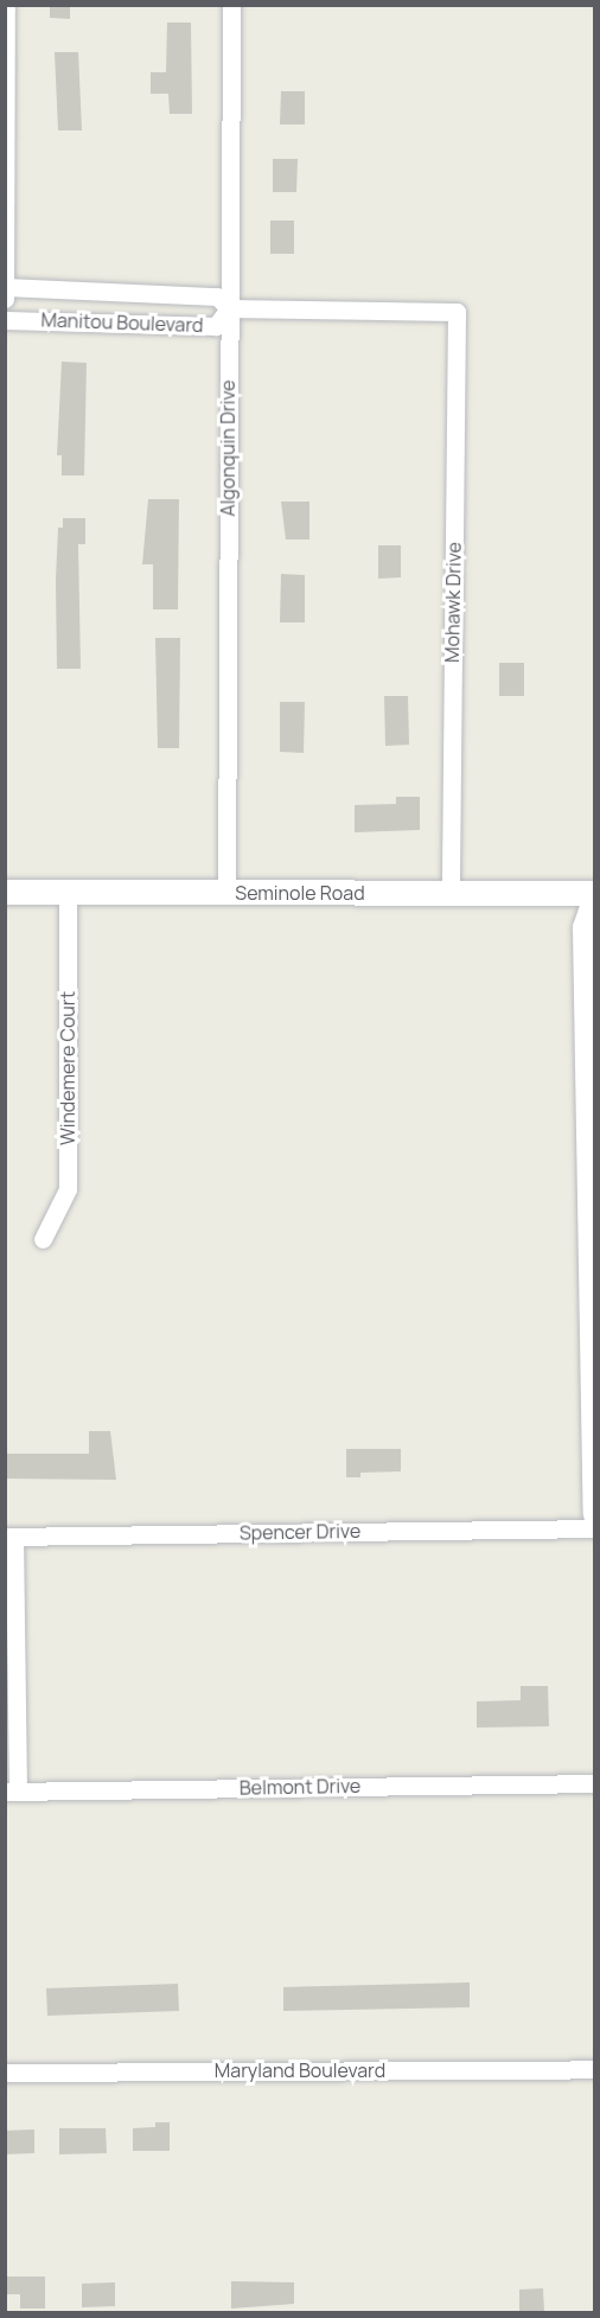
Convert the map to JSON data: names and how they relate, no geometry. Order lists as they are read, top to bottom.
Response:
{
  "streets": {
    "street": [
      "Manitou Boulevard",
      "Algonquin Drive",
      "Mohawk Drive",
      "Seminole Road",
      "Windemere Court",
      "Spencer Drive",
      "Belmont Drive",
      "Maryland Boulevard"
    ]
  },
  "crossings": [
    ["Manitou Boulevard", "Algonquin Drive"],
    ["Manitou Boulevard", "Mohawk Drive"],
    ["Algonquin Drive", "Seminole Road"],
    ["Mohawk Drive", "Seminole Road"],
    ["Seminole Road", "Windemere Court"]
  ]
}
